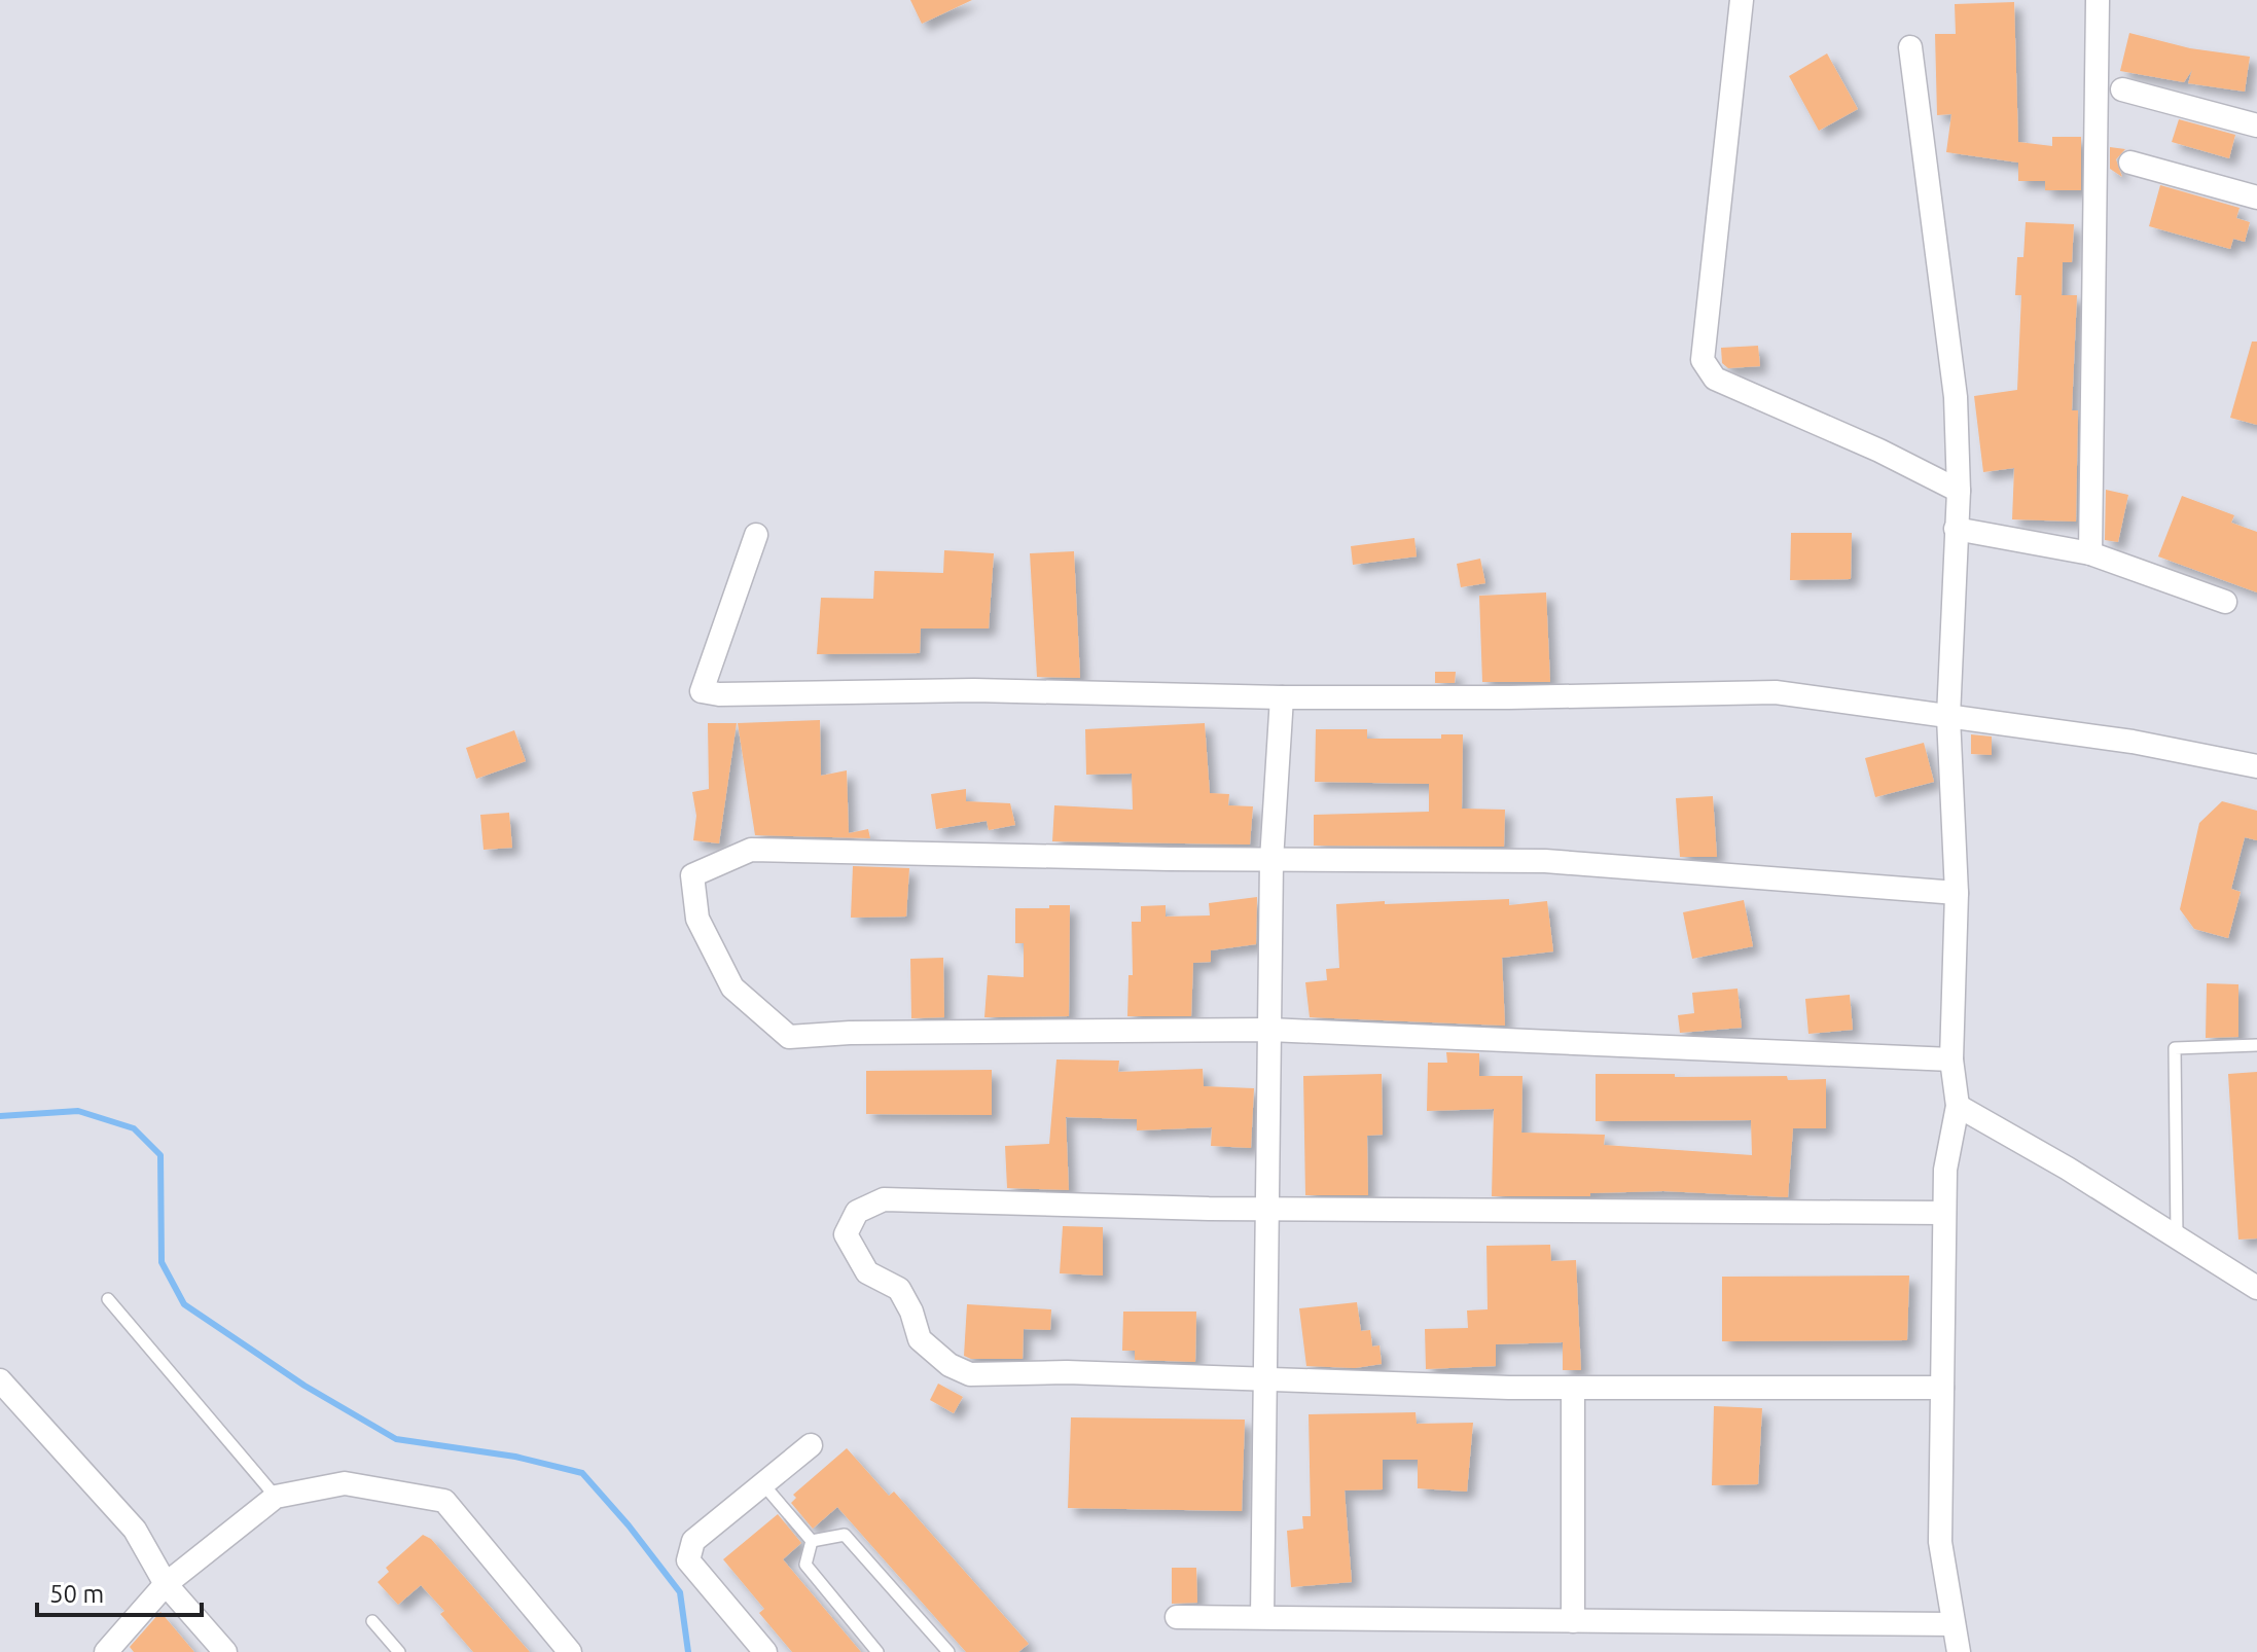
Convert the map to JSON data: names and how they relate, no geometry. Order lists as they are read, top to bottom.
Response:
{
  "scale_bar": "50 m"
}
